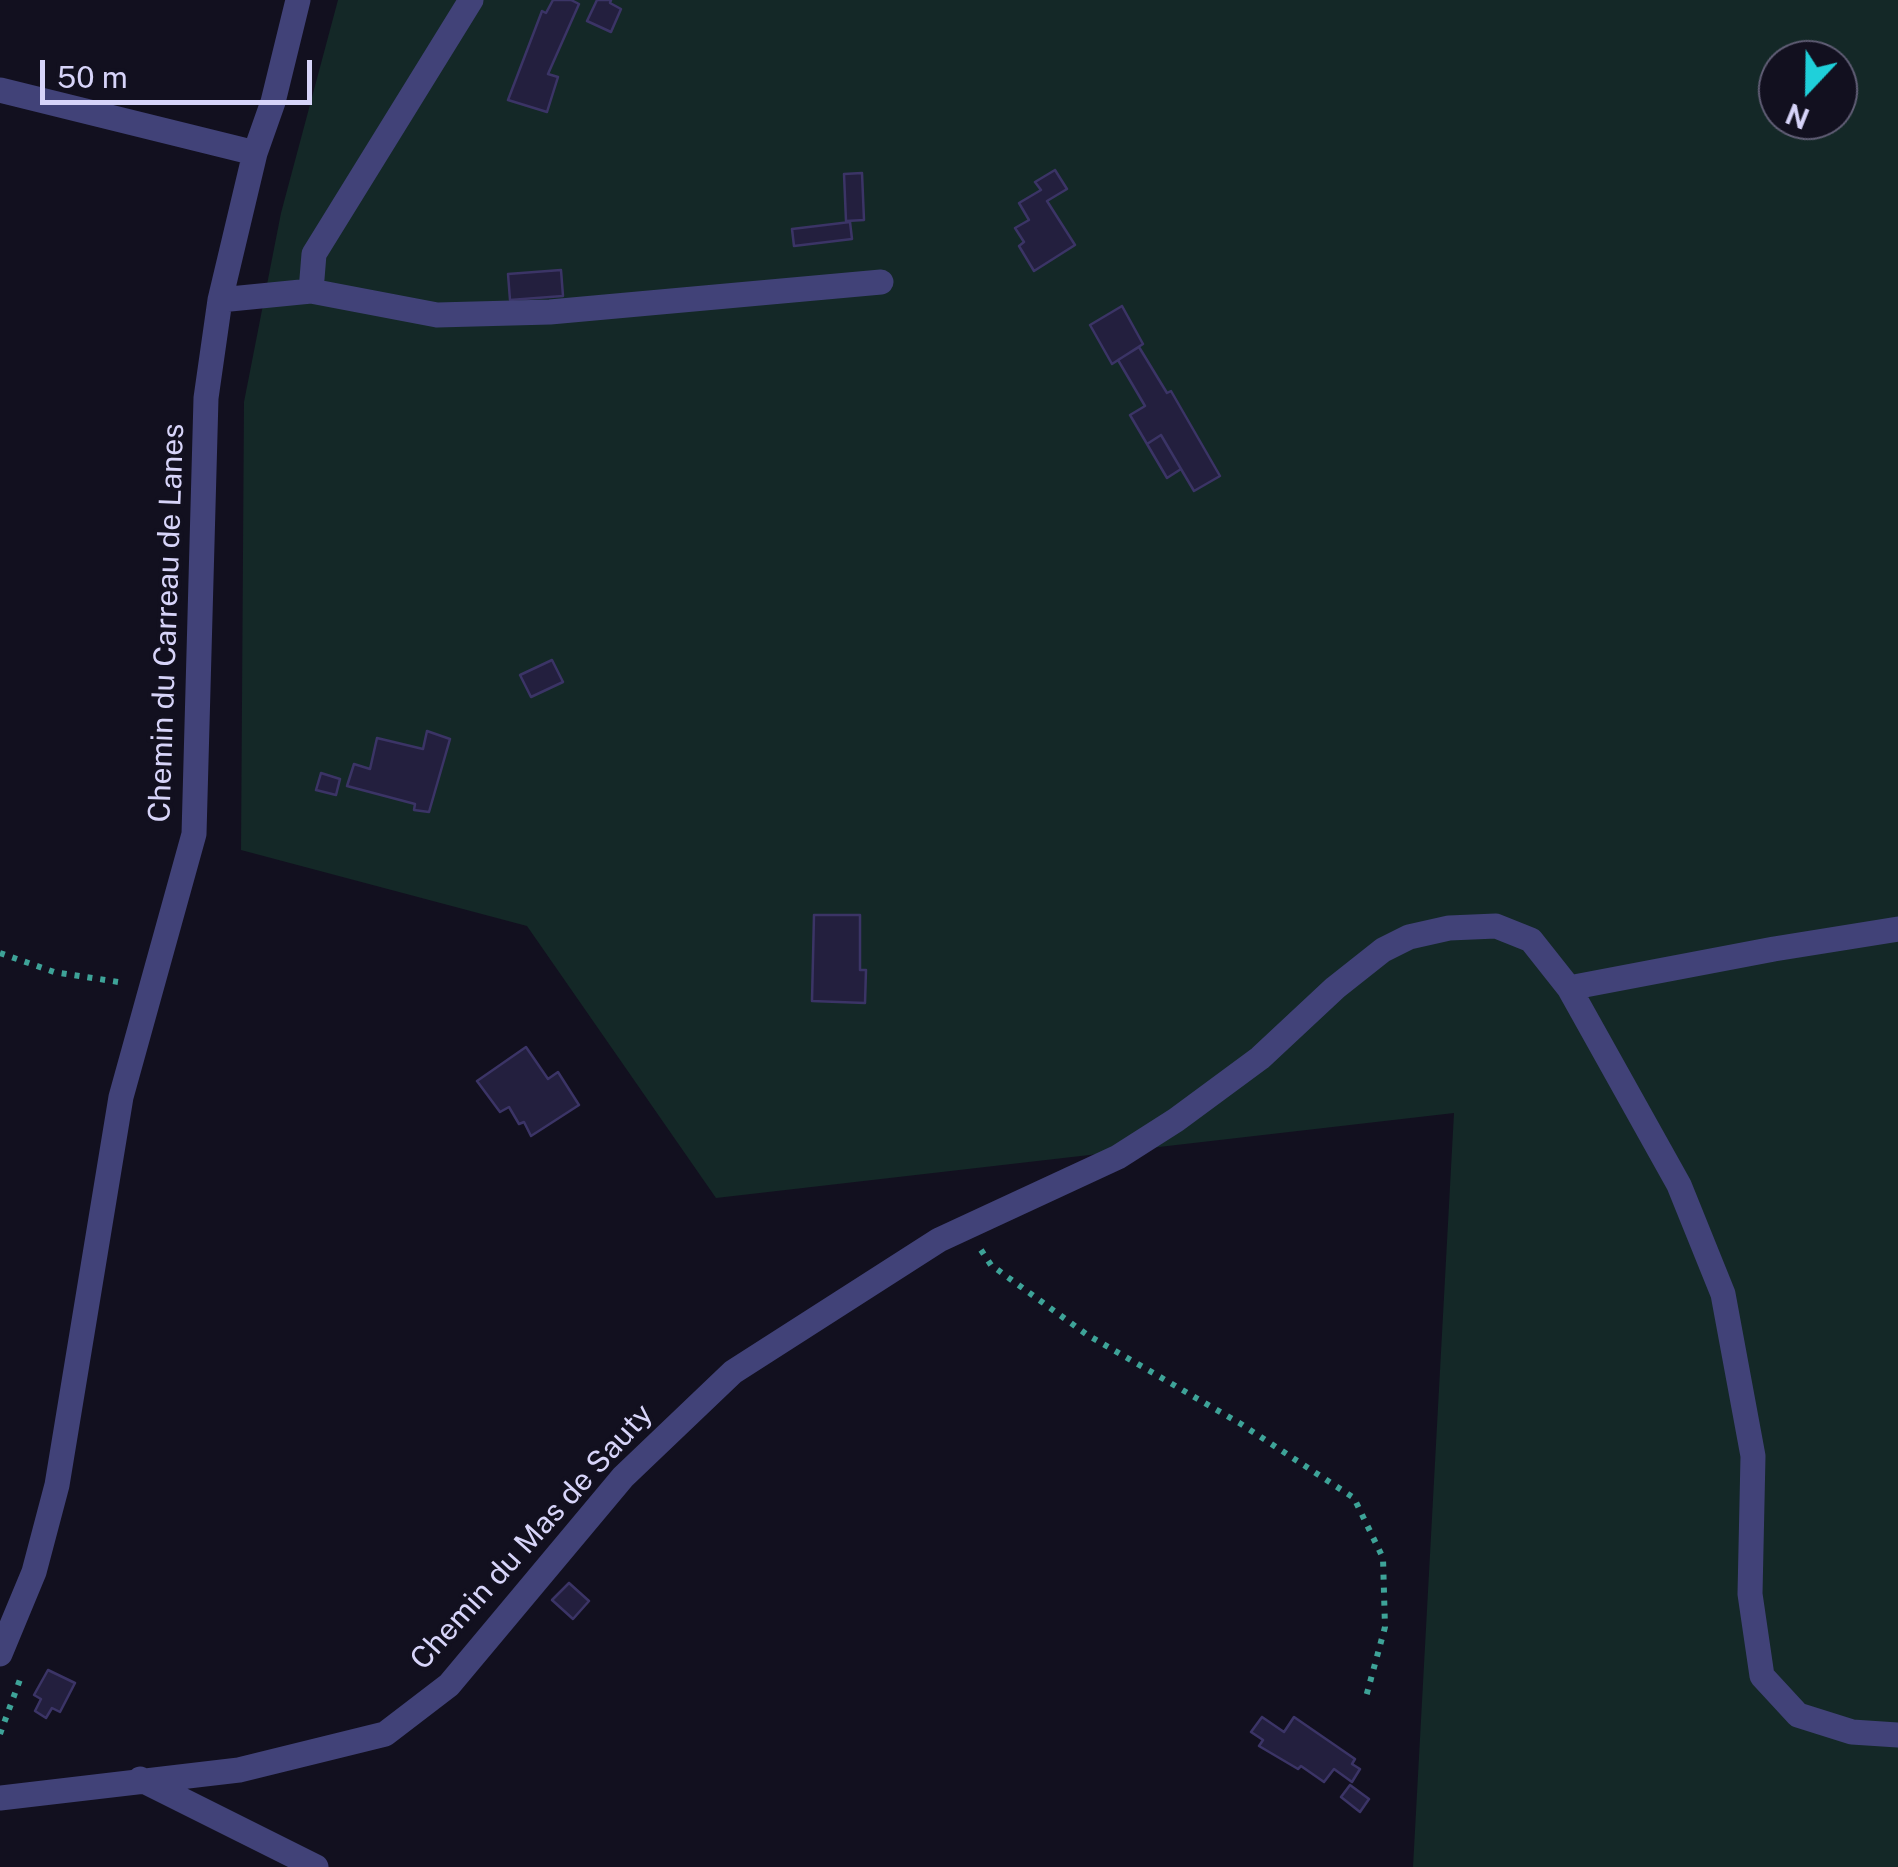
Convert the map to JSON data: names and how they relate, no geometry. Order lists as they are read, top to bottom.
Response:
{
  "streets": {
    "street": ["Chemin du Carreau de Lanes", "Chemin du Mas de Sauty"]
  },
  "scale_bar": "50 m",
  "north": "bottom"
}
